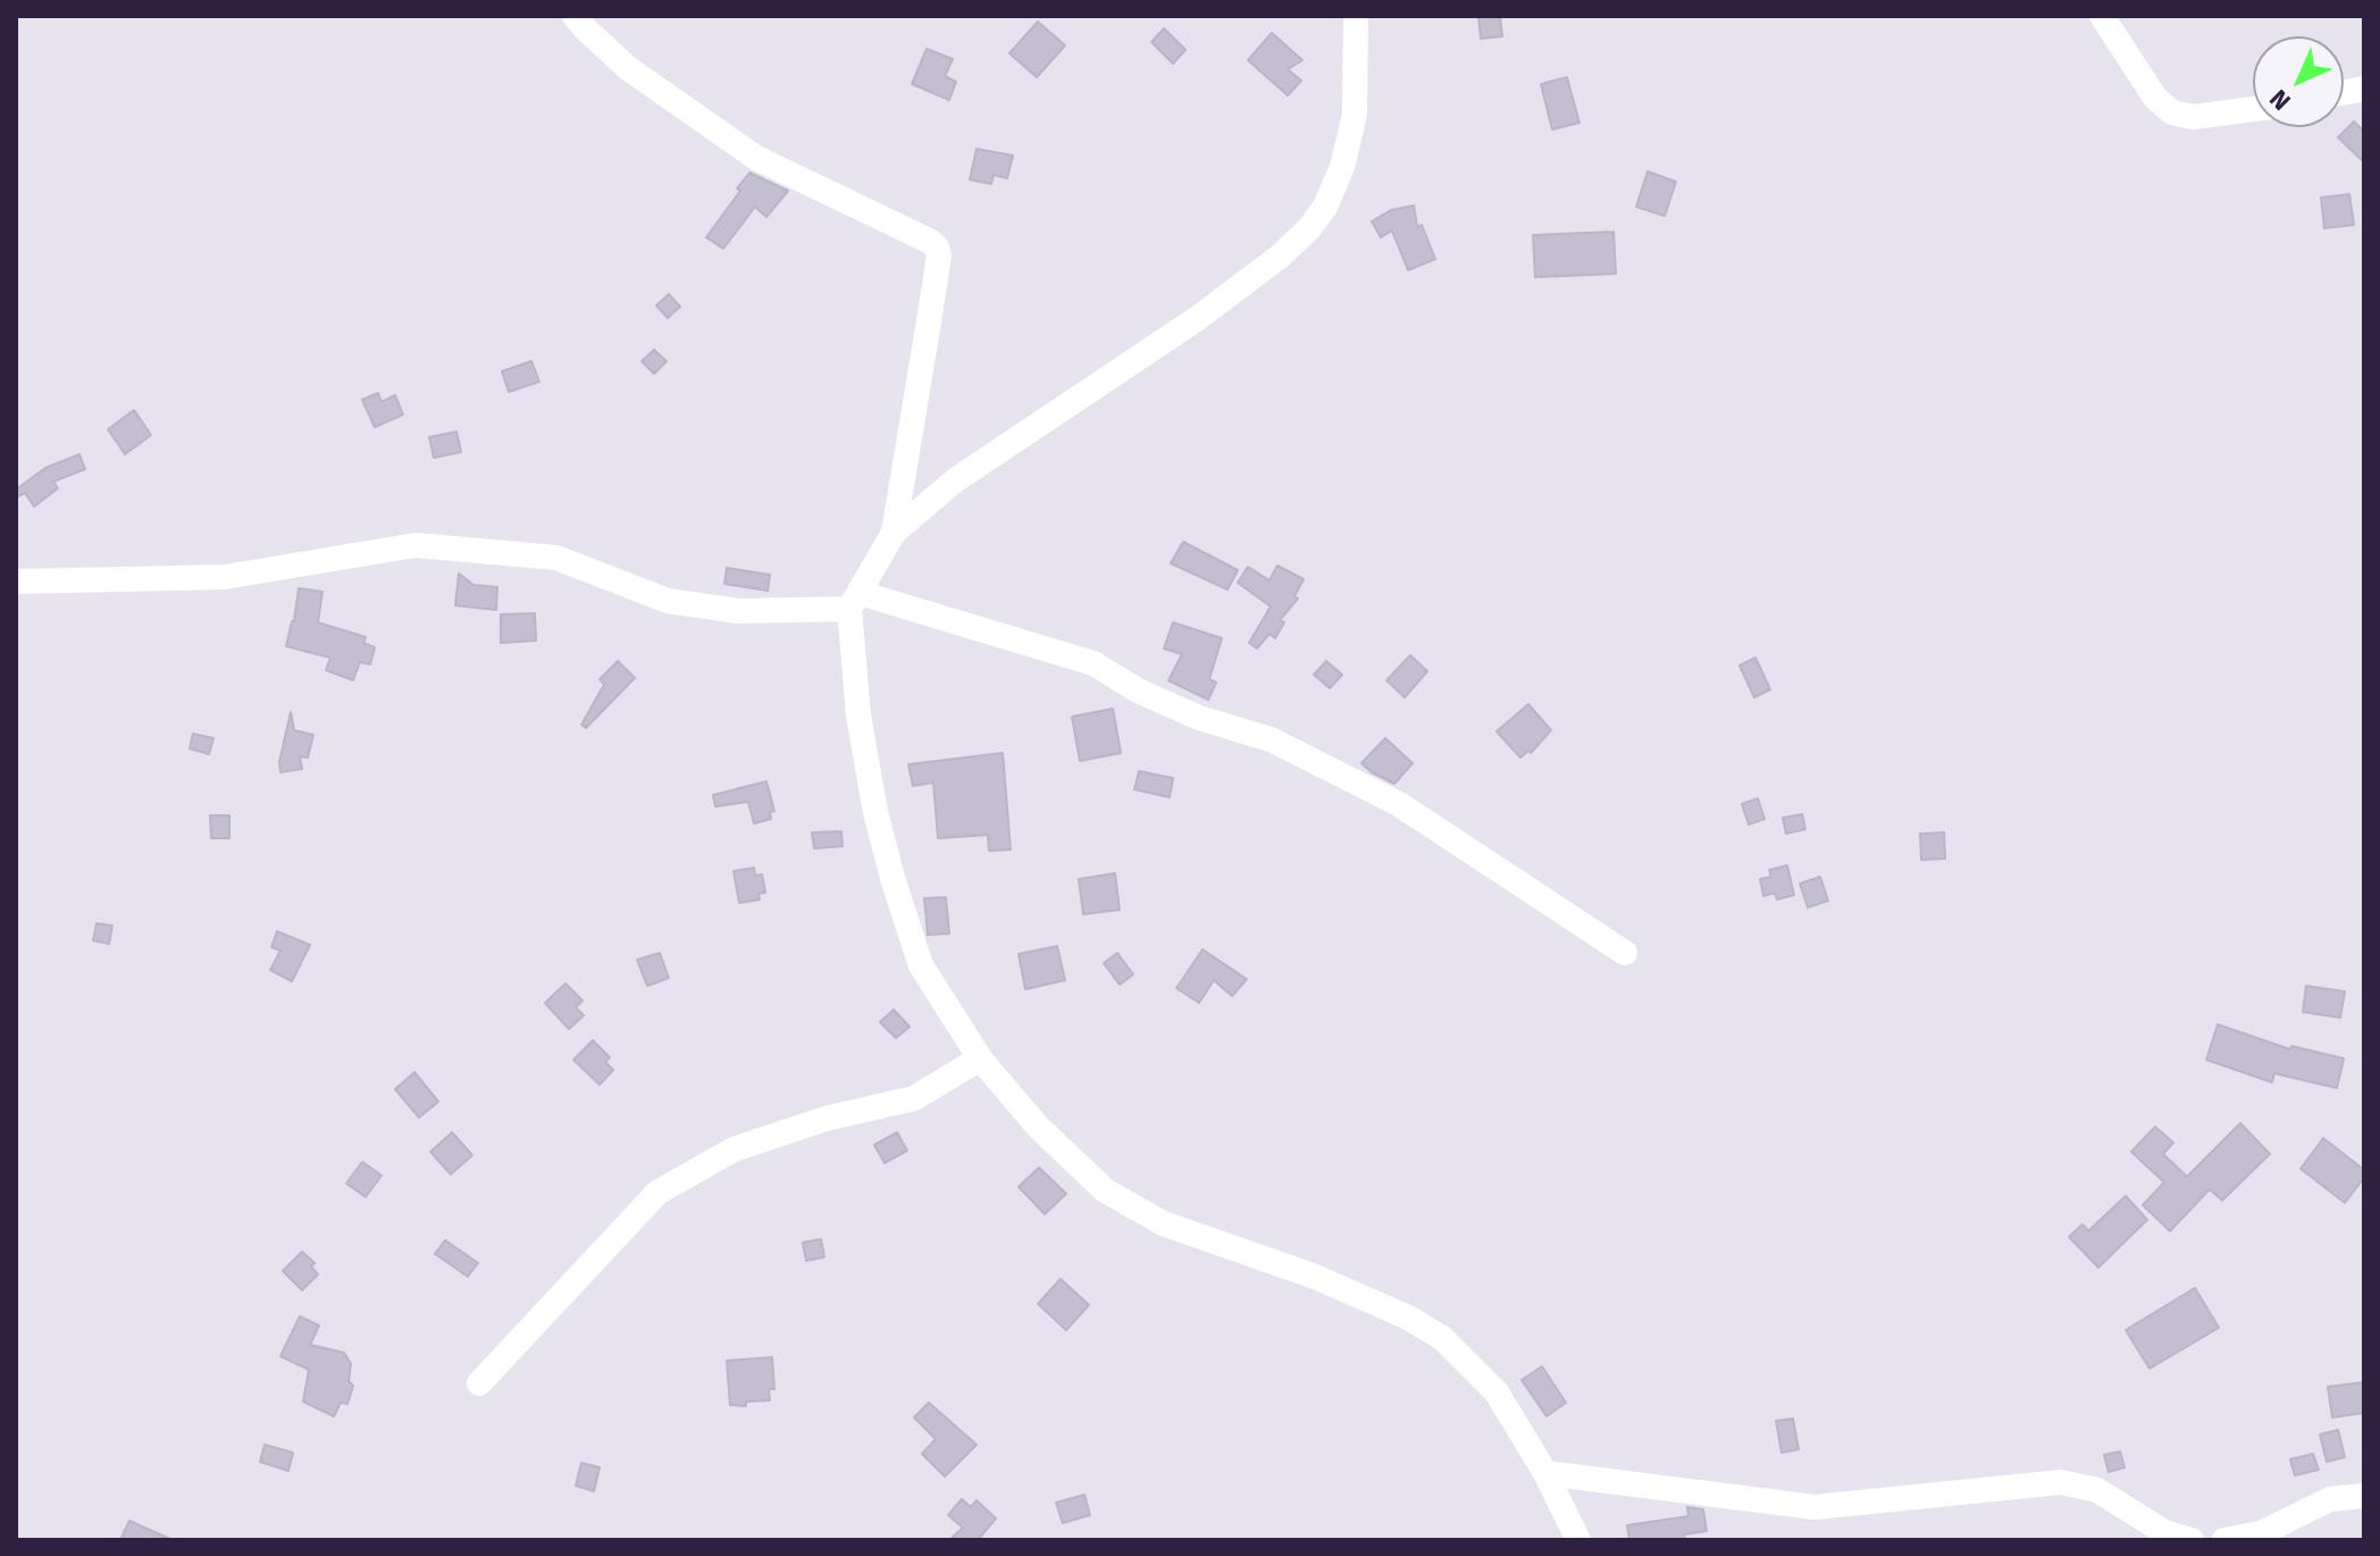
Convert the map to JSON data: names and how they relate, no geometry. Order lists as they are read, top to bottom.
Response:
{
  "north": "bottom left"
}
